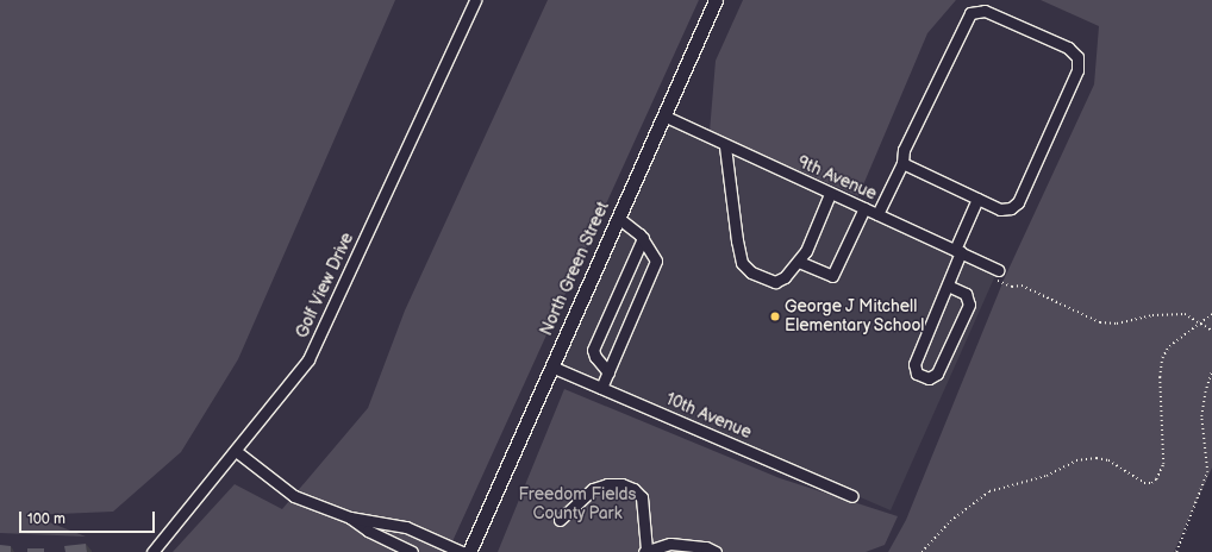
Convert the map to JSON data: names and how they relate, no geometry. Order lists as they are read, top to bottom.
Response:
{
  "streets": {
    "main road": ["North Green Street"],
    "street": ["9th Avenue", "Golf View Drive", "10th Avenue"]
  },
  "crossings": [
    ["9th Avenue", "North Green Street"],
    ["North Green Street", "10th Avenue"]
  ],
  "parks": ["Freedom Fields County Park"],
  "places": ["George J Mitchell Elementary School"],
  "scale_bar": "100 m"
}
